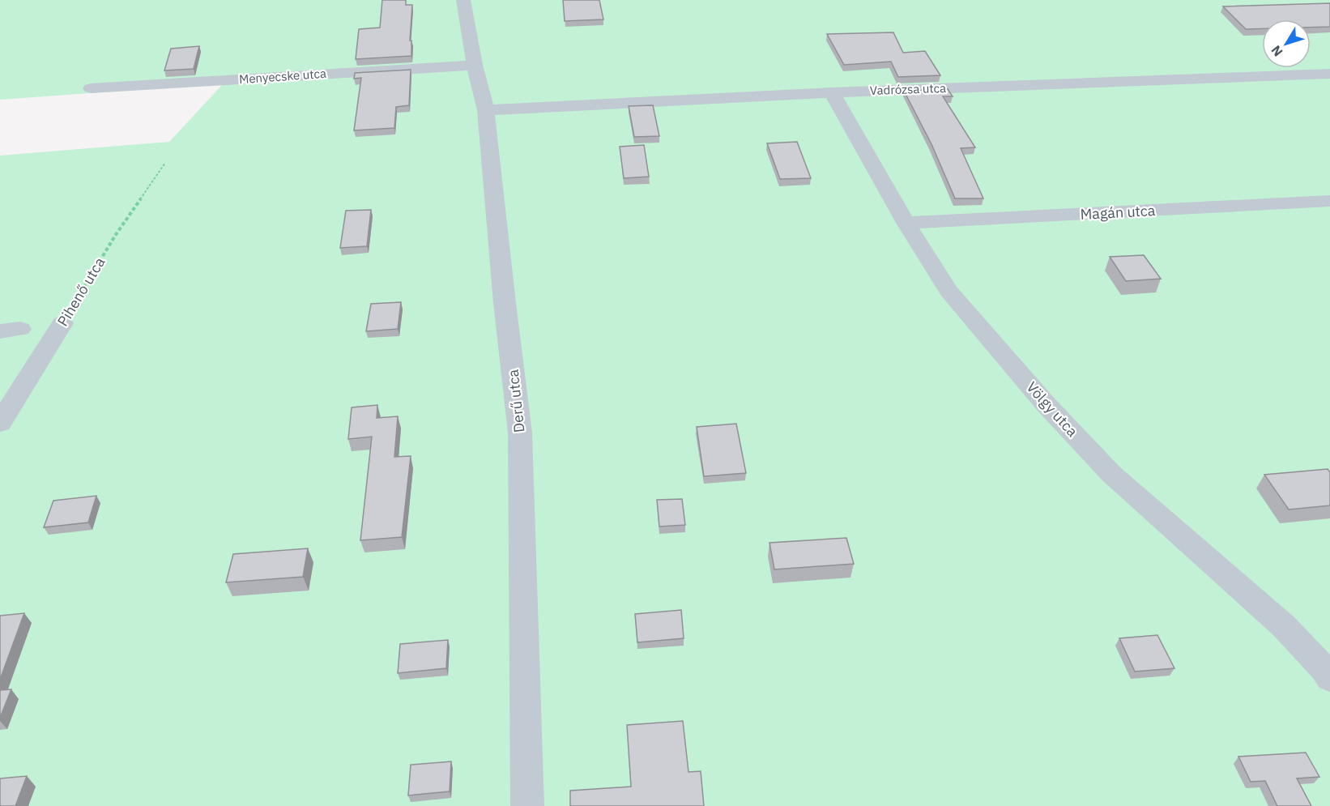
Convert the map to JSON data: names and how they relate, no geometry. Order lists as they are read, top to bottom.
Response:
{
  "streets": {
    "street": [
      "Menyecske utca",
      "Vadrózsa utca",
      "Magán utca",
      "Pihenő utca",
      "Derű utca",
      "Völgy utca"
    ]
  },
  "crossings": [
    ["Menyecske utca", "Derű utca"],
    ["Vadrózsa utca", "Derű utca"],
    ["Vadrózsa utca", "Völgy utca"],
    ["Magán utca", "Völgy utca"]
  ],
  "north": "bottom left"
}
